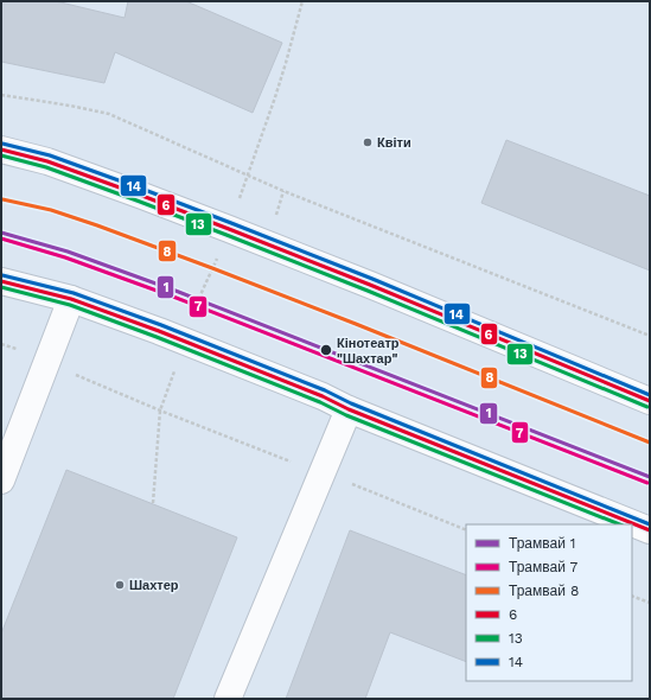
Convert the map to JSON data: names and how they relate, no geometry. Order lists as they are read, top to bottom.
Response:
{
  "places": ["Квіти", "Кінотеатр \"Шахтар\"", "Шахтер"],
  "lines": [
    "transit line 14",
    "transit line 6",
    "transit line 13",
    "tram line 8",
    "tram line 1",
    "tram line 7"
  ],
  "legend": [
    "Трамвай 1",
    "Трамвай 7",
    "Трамвай 8",
    "6",
    "13",
    "14"
  ]
}
